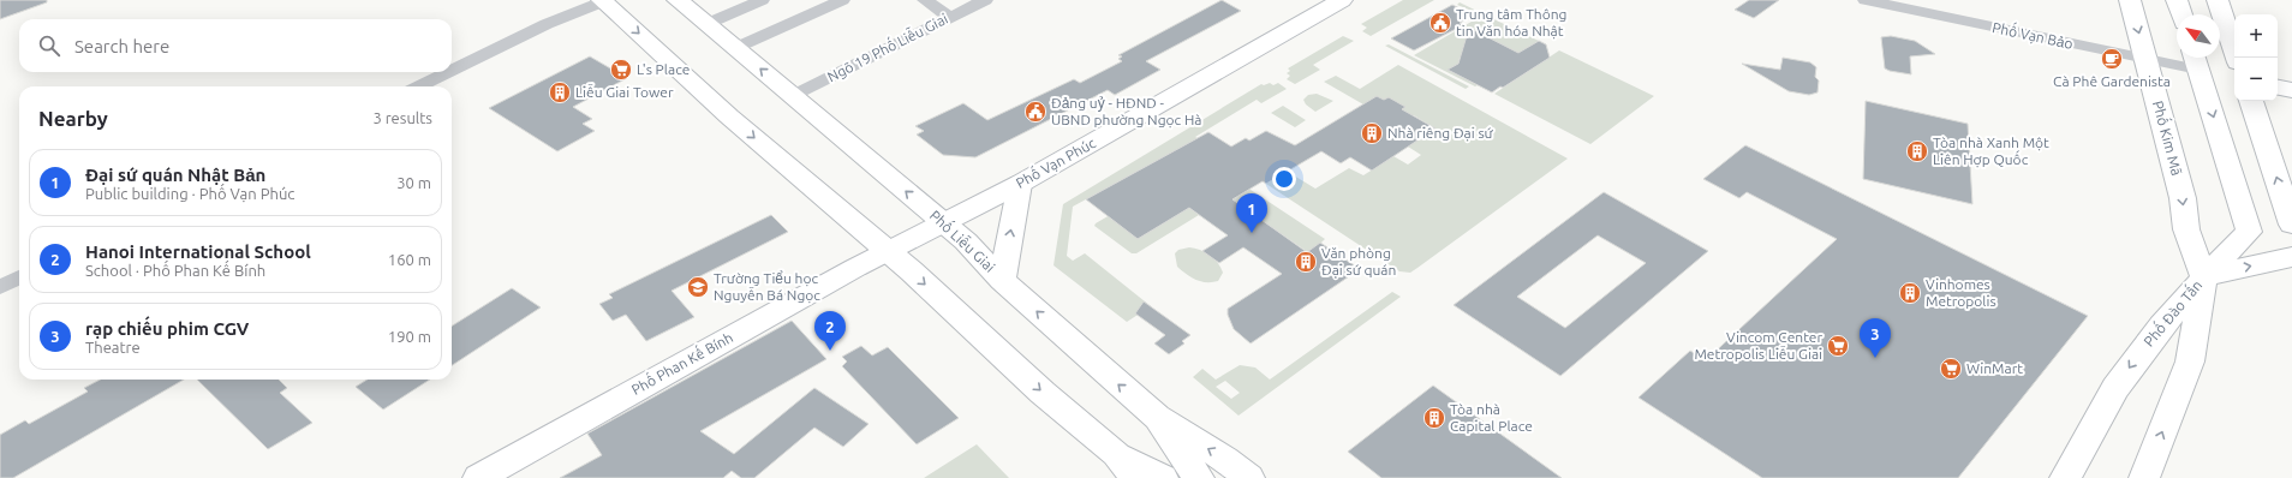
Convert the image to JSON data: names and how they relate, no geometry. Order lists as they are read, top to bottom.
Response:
{
  "streets": {
    "main road": [
      "Phố Kim Mã",
      "Phố Vạn Phúc",
      "Phố Liễu Giai",
      "Phố Đào Tấn",
      "Phố Phan Kế Bính"
    ],
    "street": ["Phố Vạn Bảo", "Ngõ 19 Phố Liễu Giai"]
  },
  "crossings": [
    ["Phố Vạn Bảo", "Phố Kim Mã"],
    ["Ngõ 19 Phố Liễu Giai", "Phố Liễu Giai"],
    ["Phố Kim Mã", "Phố Đào Tấn"],
    ["Phố Vạn Phúc", "Phố Liễu Giai"],
    ["Phố Vạn Phúc", "Phố Phan Kế Bính"]
  ],
  "places": {
    "public building": ["Trung tâm Thông tin Văn hóa Nhật", "Đảng uỷ - HĐND - UBND phường Ngọc Hà"],
    "cafe": ["Cà Phê Gardenista"],
    "supermarket": ["L's Place", "Vincom Center Metropolis Liễu Giai", "WinMart"],
    "building": [
      "Liễu Giai Tower",
      "Nhà riêng Đại sứ",
      "Tòa nhà Xanh Một Liên Hợp Quốc",
      "Văn phòng Đại sứ quán",
      "Vinhomes Metropolis",
      "Tòa nhà Capital Place"
    ],
    "school or university": ["Trường Tiểu học Nguyễn Bá Ngọc"]
  },
  "north": "top left",
  "page": {
    "map_buttons": ["+", "−"],
    "search": "Search here",
    "heading": ["Nearby", "3 results"],
    "list": [
      {
        "mark": "1",
        "name": "Đại sứ quán Nhật Bản",
        "note": "Public building · Phố Vạn Phúc",
        "value": "30 m"
      },
      {
        "mark": "2",
        "name": "Hanoi International School",
        "note": "School · Phố Phan Kế Bính",
        "value": "160 m"
      },
      {
        "mark": "3",
        "name": "rạp chiếu phim CGV",
        "note": "Theatre",
        "value": "190 m"
      }
    ],
    "pins": ["1", "2", "3"]
  }
}
